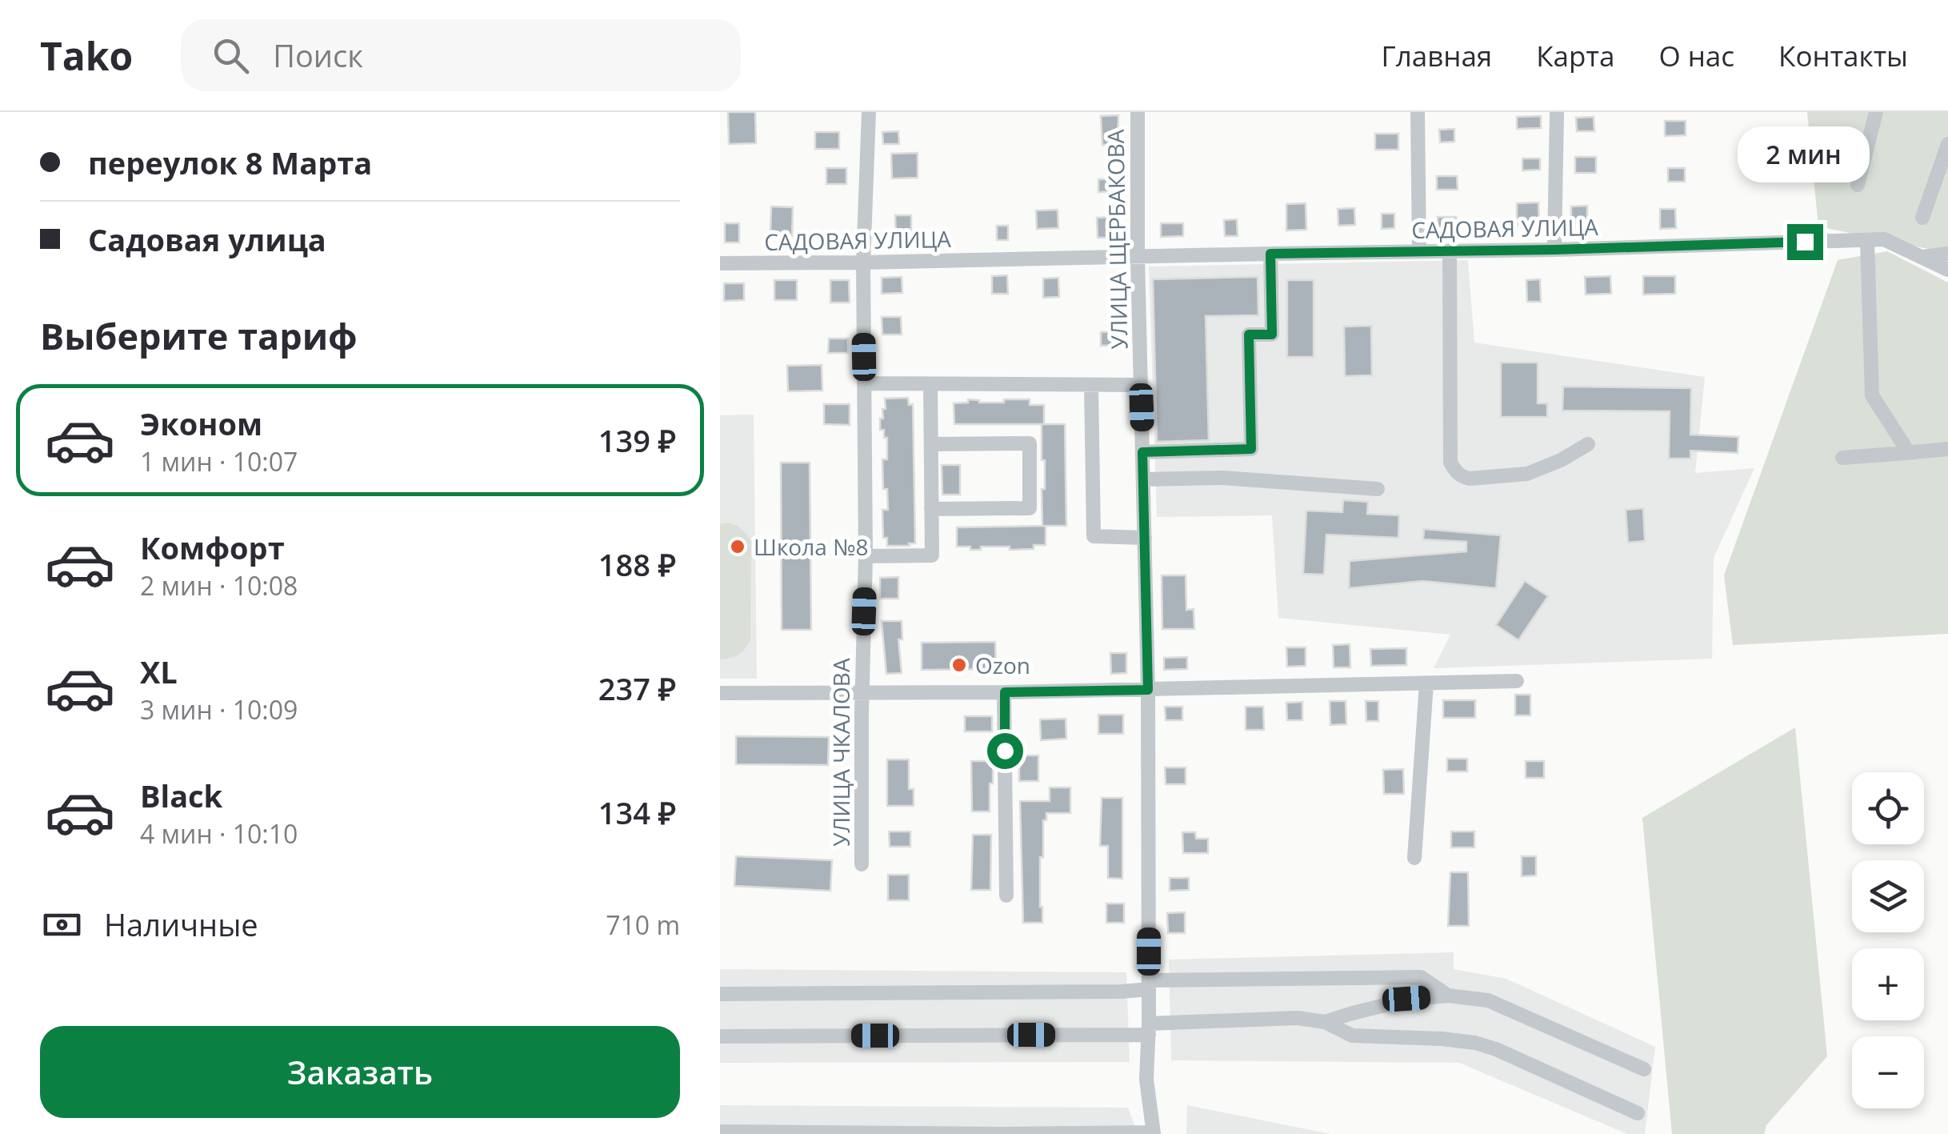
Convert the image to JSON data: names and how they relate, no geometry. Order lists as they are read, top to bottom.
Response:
{
  "streets": {
    "street": ["САДОВАЯ УЛИЦА", "УЛИЦА ЩЕРБАКОВА", "УЛИЦА ЧКАЛОВА"]
  },
  "crossings": [
    ["САДОВАЯ УЛИЦА", "УЛИЦА ЩЕРБАКОВА"],
    ["САДОВАЯ УЛИЦА", "УЛИЦА ЧКАЛОВА"]
  ],
  "places": ["Школа №8", "Ozon"],
  "page": {
    "header": "Tako",
    "search": "Поиск",
    "nav": [
      "Главная",
      "Карта",
      "О нас",
      "Контакты"
    ],
    "banner": ["переулок 8 Марта", "Садовая улица"],
    "bubble": "2 мин",
    "heading": "Выберите тариф",
    "list": [
      {
        "name": "Эконом",
        "note": "1 мин · 10:07",
        "value": "139 ₽"
      },
      {
        "name": "Комфорт",
        "note": "2 мин · 10:08",
        "value": "188 ₽"
      },
      {
        "name": "XL",
        "note": "3 мин · 10:09",
        "value": "237 ₽"
      },
      {
        "name": "Black",
        "note": "4 мин · 10:10",
        "value": "134 ₽"
      }
    ],
    "map_buttons": ["+", "−"],
    "pay": ["Наличные", "710 m"],
    "buttons": "Заказать"
  }
}
